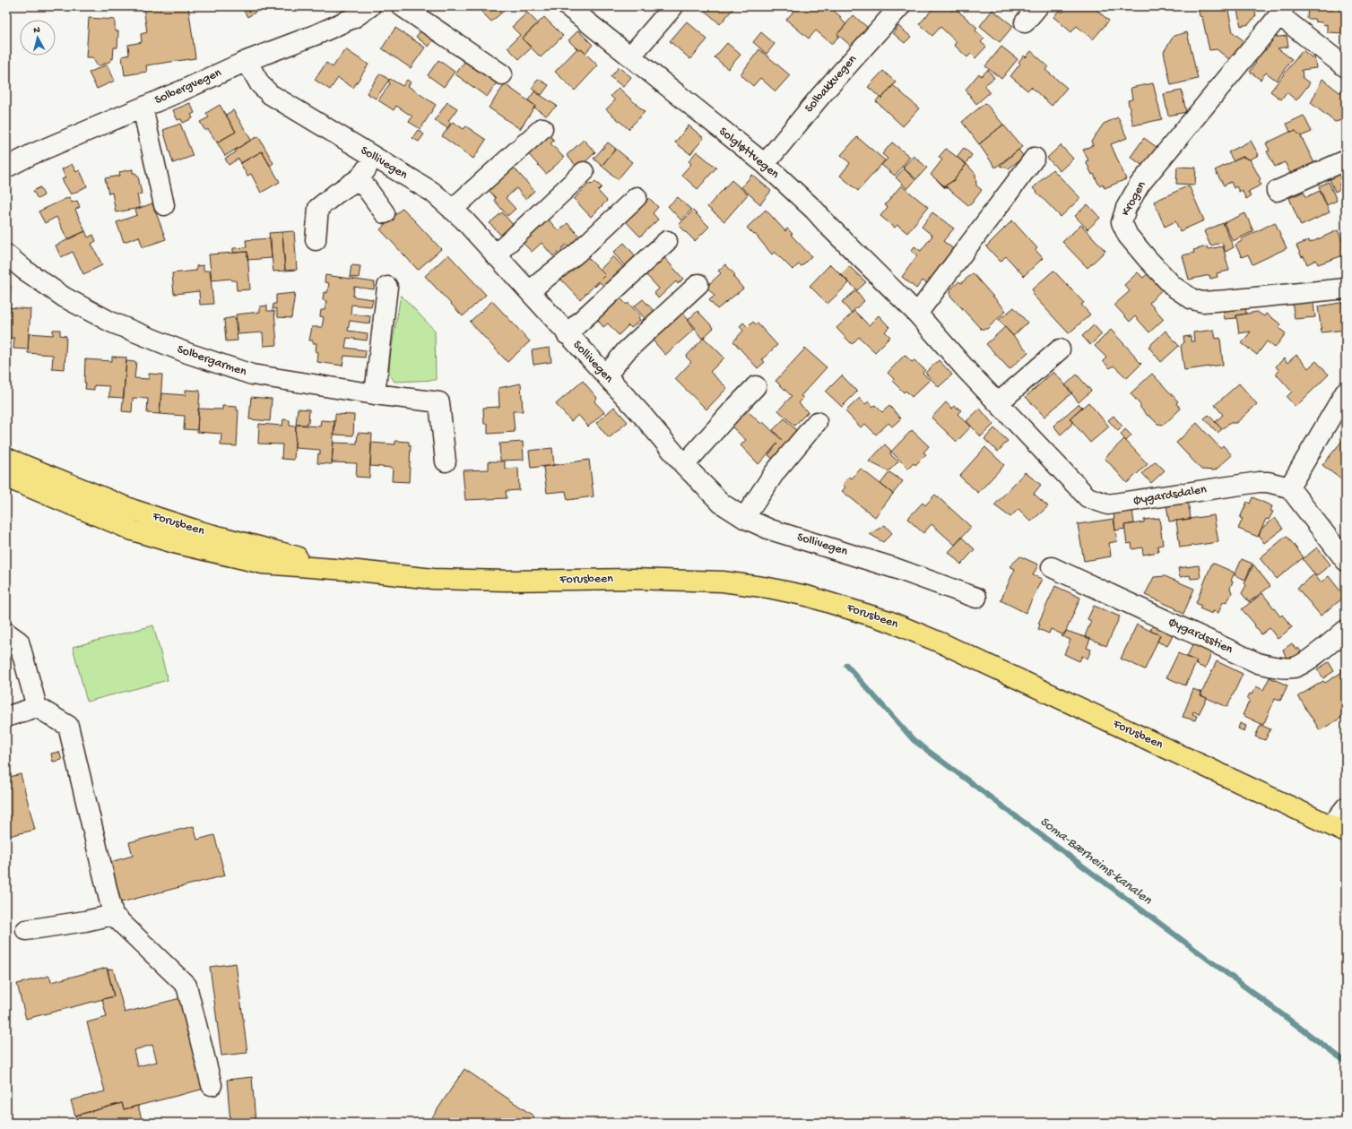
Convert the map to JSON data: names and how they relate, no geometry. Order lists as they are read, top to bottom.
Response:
{
  "streets": {
    "main road": ["Forusbeen"],
    "street": [
      "Solbakkvegen",
      "Solbergvegen",
      "Solgløttvegen",
      "Sollivegen",
      "Krogen",
      "Solbergarmen",
      "Øygardsdalen",
      "Øygardsstien"
    ]
  },
  "crossings": [
    ["Solbakkvegen", "Solgløttvegen"],
    ["Solbergvegen", "Sollivegen"],
    ["Solgløttvegen", "Øygardsdalen"]
  ],
  "water": ["Soma-Bærheims-kanalen"],
  "north": "top"
}
